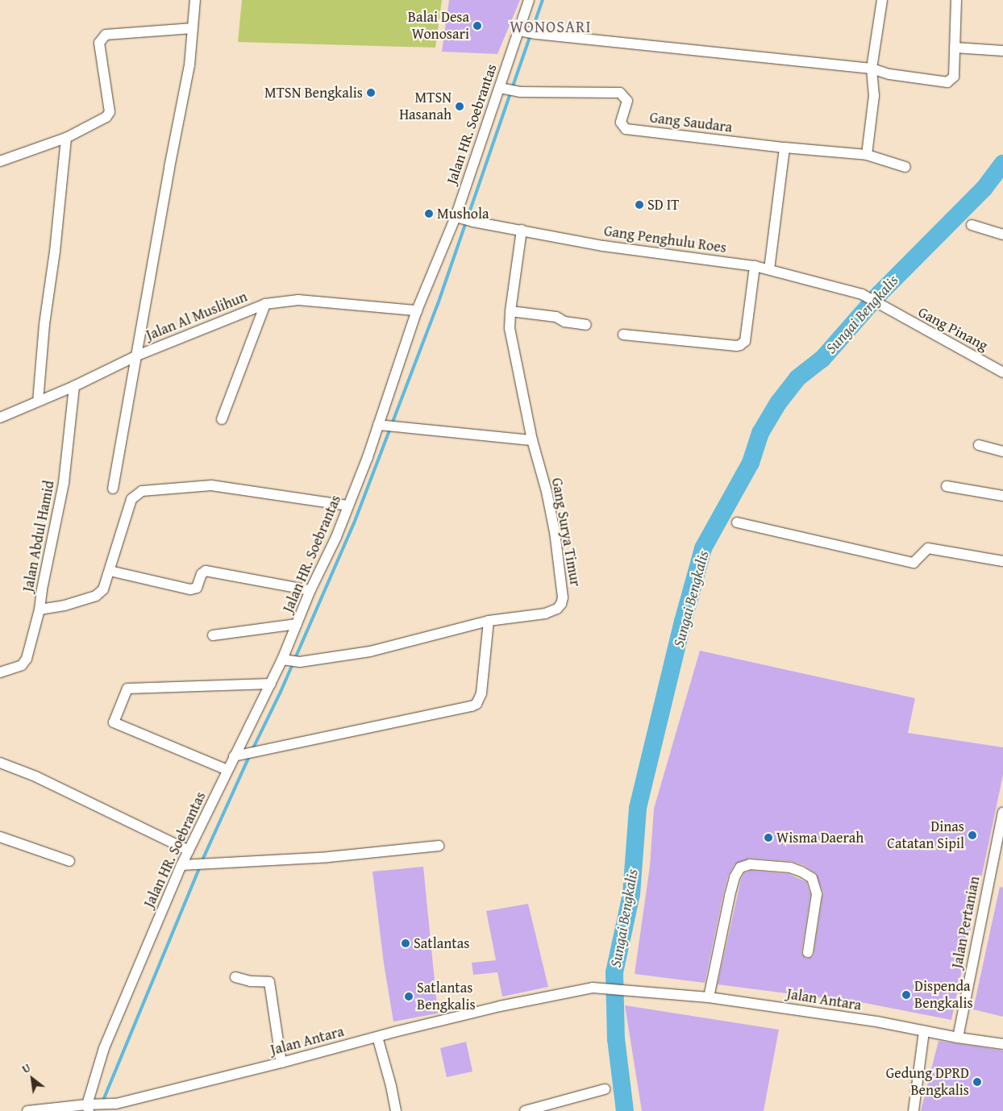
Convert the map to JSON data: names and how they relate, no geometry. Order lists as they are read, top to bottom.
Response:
{
  "streets": {
    "street": [
      "Gang Saudara",
      "Jalan HR. Soebrantas",
      "Gang Penghulu Roes",
      "Jalan Al Muslihun",
      "Gang Pinang",
      "Gang Surya Timur",
      "Jalan Abdul Hamid",
      "Jalan Pertanian",
      "Jalan Antara"
    ]
  },
  "crossings": [
    ["Gang Saudara", "Jalan HR. Soebrantas"],
    ["Jalan HR. Soebrantas", "Gang Penghulu Roes"],
    ["Jalan HR. Soebrantas", "Jalan Al Muslihun"],
    ["Jalan HR. Soebrantas", "Gang Surya Timur"],
    ["Jalan HR. Soebrantas", "Jalan Antara"],
    ["Gang Penghulu Roes", "Gang Pinang"],
    ["Gang Penghulu Roes", "Gang Surya Timur"],
    ["Jalan Al Muslihun", "Jalan Abdul Hamid"],
    ["Jalan Pertanian", "Jalan Antara"]
  ],
  "districts": ["WONOSARI"],
  "water": ["Sungai Bengkalis"],
  "places": [
    "Balai Desa Wonosari",
    "MTSN Bengkalis",
    "MTSN Hasanah",
    "SD IT",
    "Mushola",
    "Dinas Catatan Sipil",
    "Wisma Daerah",
    "Satlantas",
    "Dispenda Bengkalis",
    "Satlantas Bengkalis",
    "Gedung DPRD Bengkalis"
  ],
  "north": "top left"
}
